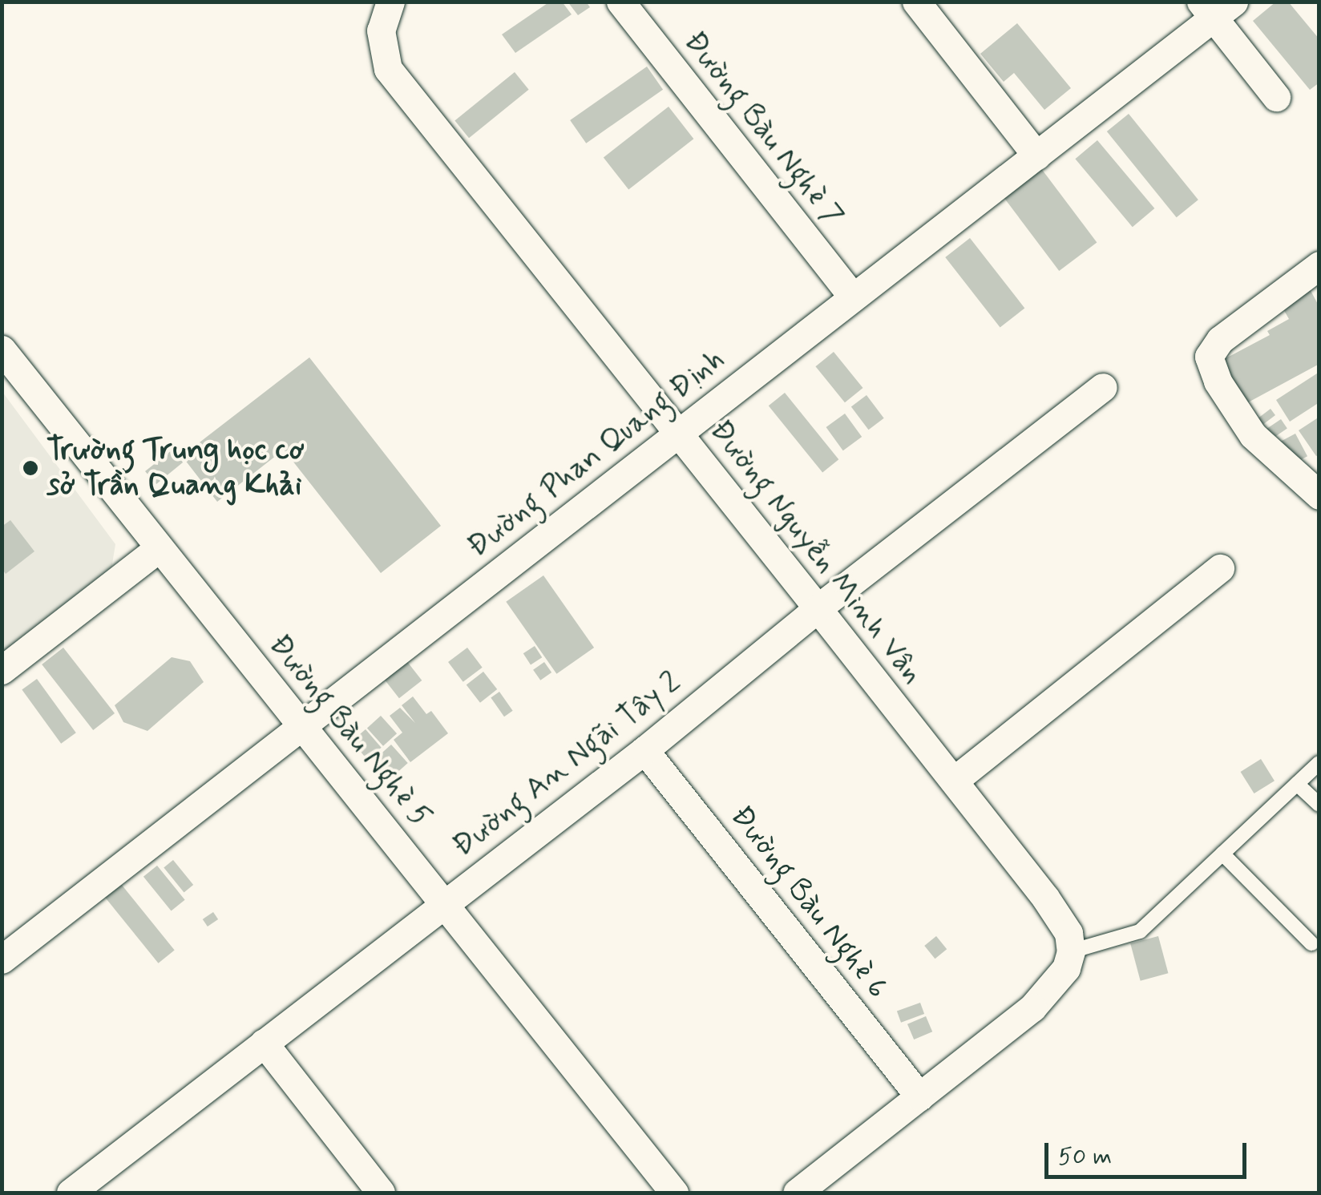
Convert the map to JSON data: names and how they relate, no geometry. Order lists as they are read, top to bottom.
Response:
{
  "streets": {
    "street": [
      "Đường Bàu Nghè 7",
      "Đường Phan Quang Định",
      "Đường Nguyễn Minh Vân",
      "Đường Bàu Nghè 5",
      "Đường An Ngãi Tây 2",
      "Đường Bàu Nghè 6"
    ]
  },
  "crossings": [
    ["Đường Bàu Nghè 7", "Đường Phan Quang Định"],
    ["Đường Phan Quang Định", "Đường Nguyễn Minh Vân"],
    ["Đường Phan Quang Định", "Đường Bàu Nghè 5"],
    ["Đường Nguyễn Minh Vân", "Đường An Ngãi Tây 2"],
    ["Đường Bàu Nghè 5", "Đường An Ngãi Tây 2"],
    ["Đường An Ngãi Tây 2", "Đường Bàu Nghè 6"]
  ],
  "places": ["Trường Trung học cơ sở Trần Quang Khải"],
  "scale_bar": "50 m"
}
